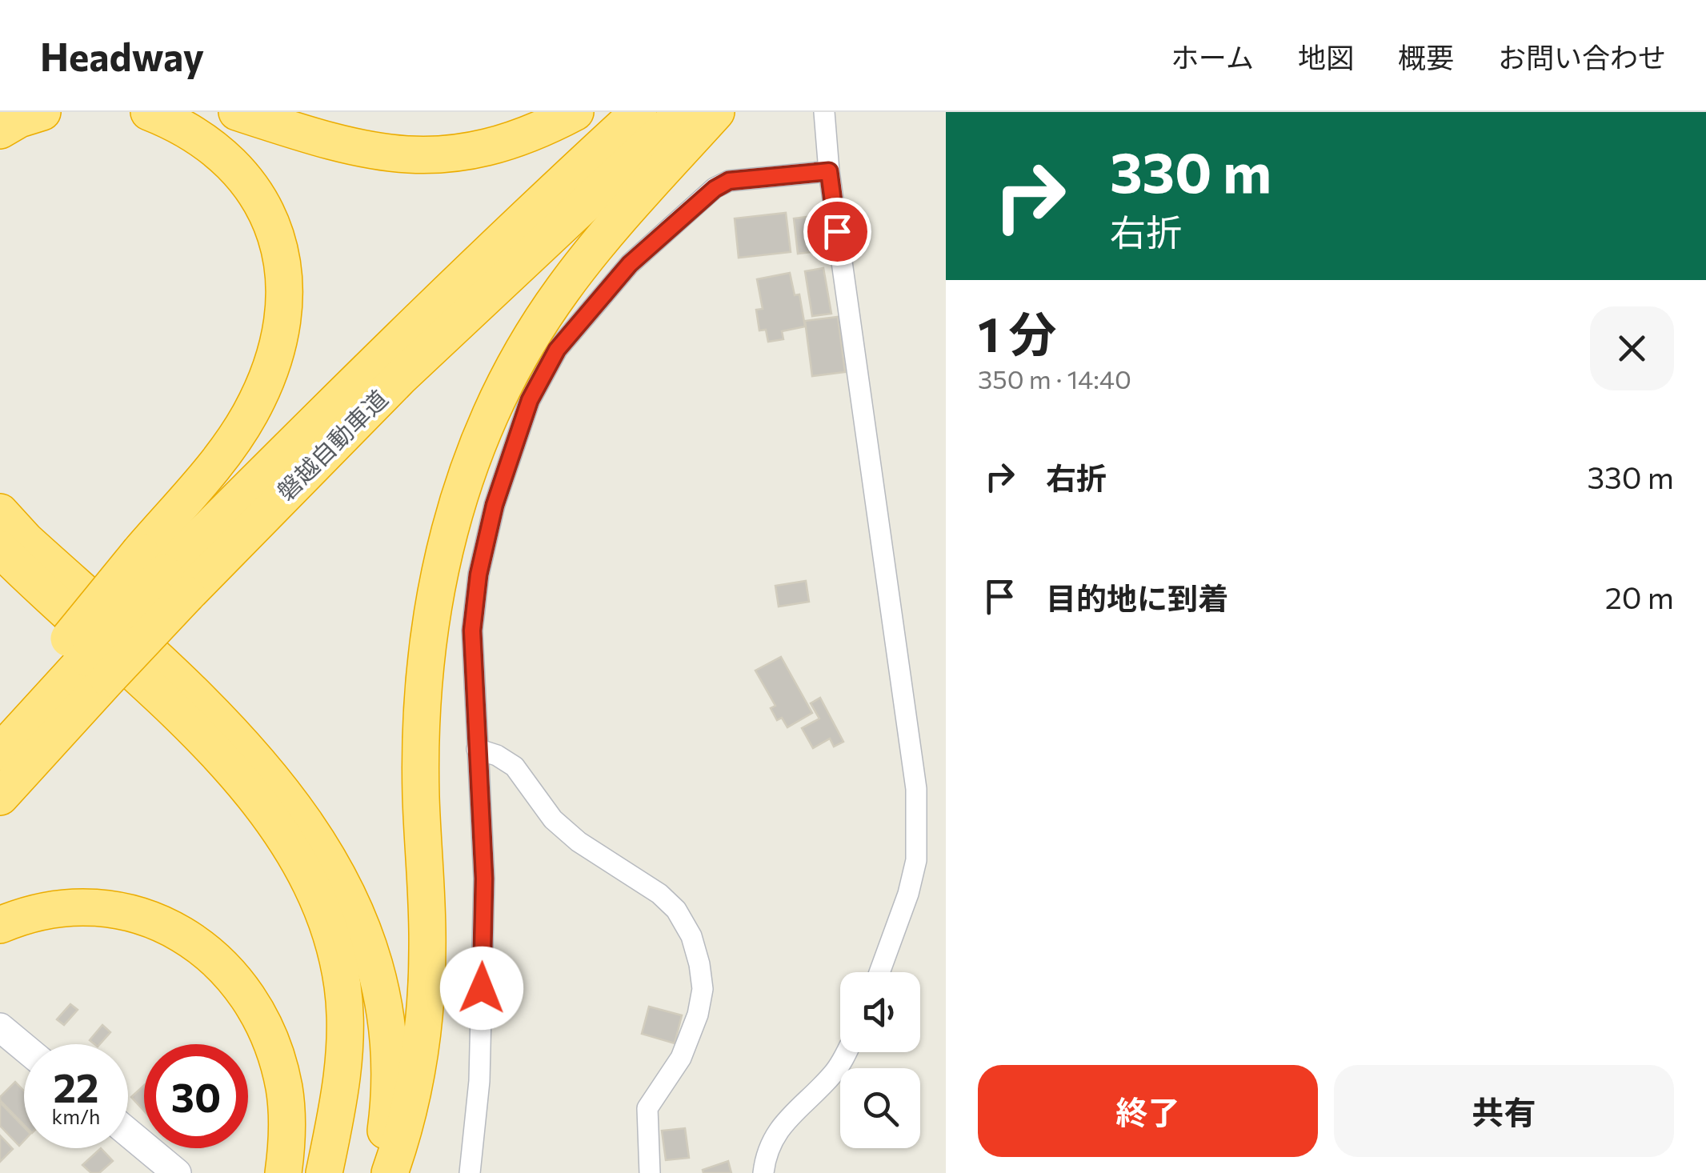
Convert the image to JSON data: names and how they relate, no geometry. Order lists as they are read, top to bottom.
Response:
{
  "streets": {
    "highway": ["磐越自動車道"]
  },
  "page": {
    "header": "Headway",
    "nav": [
      "ホーム",
      "地図",
      "概要",
      "お問い合わせ"
    ],
    "turn": ["330 m", "右折"],
    "heading": ["1 分", "350 m · 14:40"],
    "list": [
      {
        "name": "右折",
        "value": "330 m"
      },
      {
        "name": "目的地に到着",
        "value": "20 m"
      }
    ],
    "speed": "22 km/h",
    "limit": "30",
    "buttons": ["終了", "共有"]
  }
}
